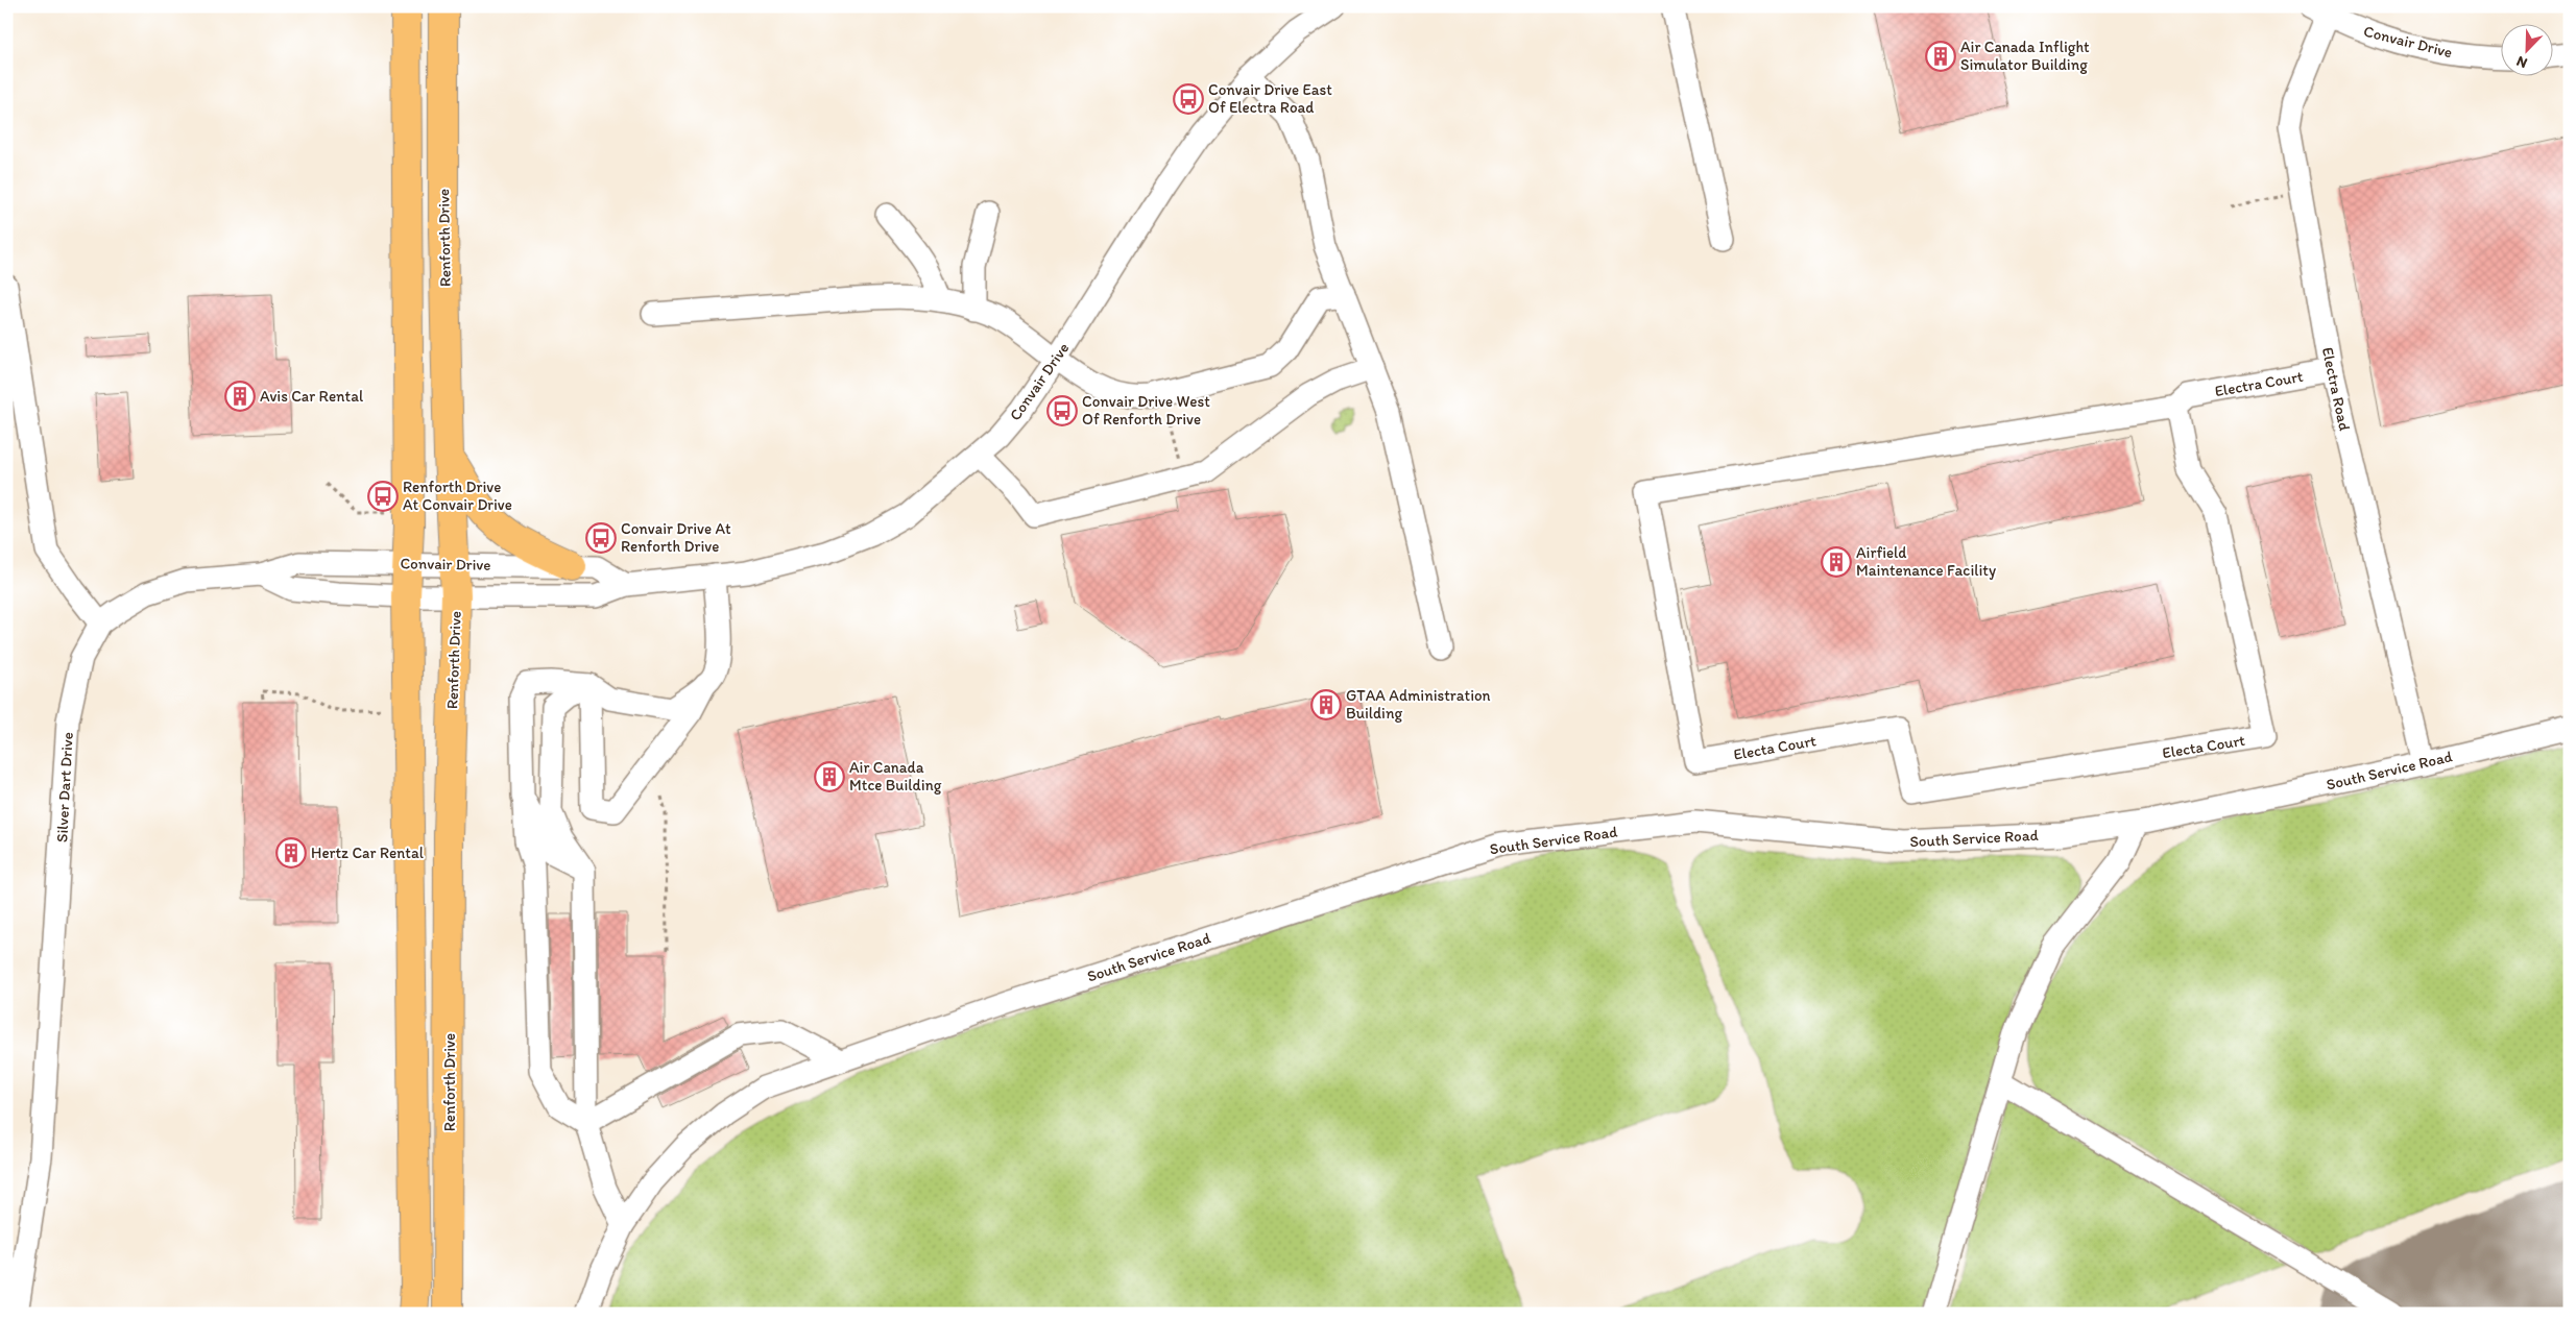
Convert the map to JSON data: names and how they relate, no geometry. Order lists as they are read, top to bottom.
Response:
{
  "streets": {
    "main road": ["Renforth Drive"],
    "street": [
      "Convair Drive",
      "Electra Court",
      "Electra Road",
      "Electa Court",
      "South Service Road",
      "Silver Dart Drive"
    ]
  },
  "crossings": [
    ["Convair Drive", "Renforth Drive"],
    ["Convair Drive", "Electra Road"],
    ["Convair Drive", "Silver Dart Drive"],
    ["Electra Court", "Electra Road"],
    ["Electra Court", "Electa Court"],
    ["Electra Road", "South Service Road"]
  ],
  "places": {
    "building": [
      "Air Canada Inflight Simulator Building",
      "Avis Car Rental",
      "Airfield Maintenance Facility",
      "GTAA Administration Building",
      "Air Canada Mtce Building",
      "Hertz Car Rental"
    ],
    "bus stop": [
      "Convair Drive East Of Electra Road",
      "Convair Drive West Of Renforth Drive",
      "Renforth Drive At Convair Drive",
      "Convair Drive At Renforth Drive"
    ]
  },
  "north": "bottom left"
}
